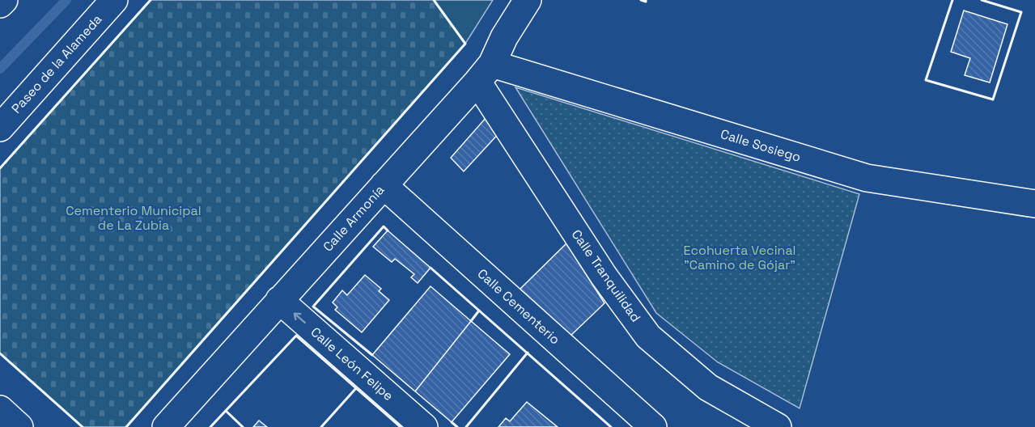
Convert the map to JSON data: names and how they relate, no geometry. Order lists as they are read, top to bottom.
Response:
{
  "streets": {
    "street": [
      "Paseo de la Alameda",
      "Calle Sosiego",
      "Calle Armonía",
      "Calle Tranquilidad",
      "Calle Cementerio",
      "Calle León Felipe"
    ]
  },
  "crossings": [
    ["Calle Sosiego", "Calle Armonía"],
    ["Calle Sosiego", "Calle Tranquilidad"],
    ["Calle Armonía", "Calle Tranquilidad"],
    ["Calle Armonía", "Calle Cementerio"],
    ["Calle Armonía", "Calle León Felipe"]
  ],
  "one_way": ["Calle León Felipe"],
  "parks": ["Cementerio Municipal de La Zubia", "Ecohuerta Vecinal \"Camino de Gójar\""]
}
